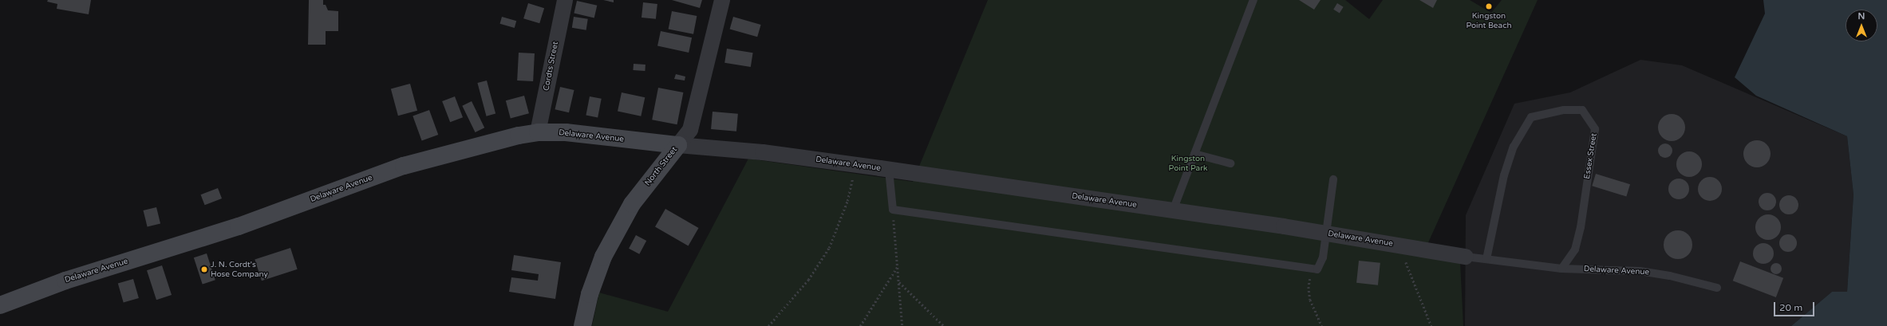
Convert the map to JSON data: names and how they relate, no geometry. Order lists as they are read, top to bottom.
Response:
{
  "streets": {
    "street": ["Cordts Street", "Delaware Avenue", "North Street"],
    "lane": ["Essex Street"]
  },
  "crossings": [
    ["Cordts Street", "Delaware Avenue"],
    ["Delaware Avenue", "Essex Street"],
    ["Delaware Avenue", "North Street"]
  ],
  "parks": ["Kingston Point Park"],
  "places": ["Kingston Point Beach", "J. N. Cordt's Hose Company"],
  "scale_bar": "20 m",
  "north": "top"
}
